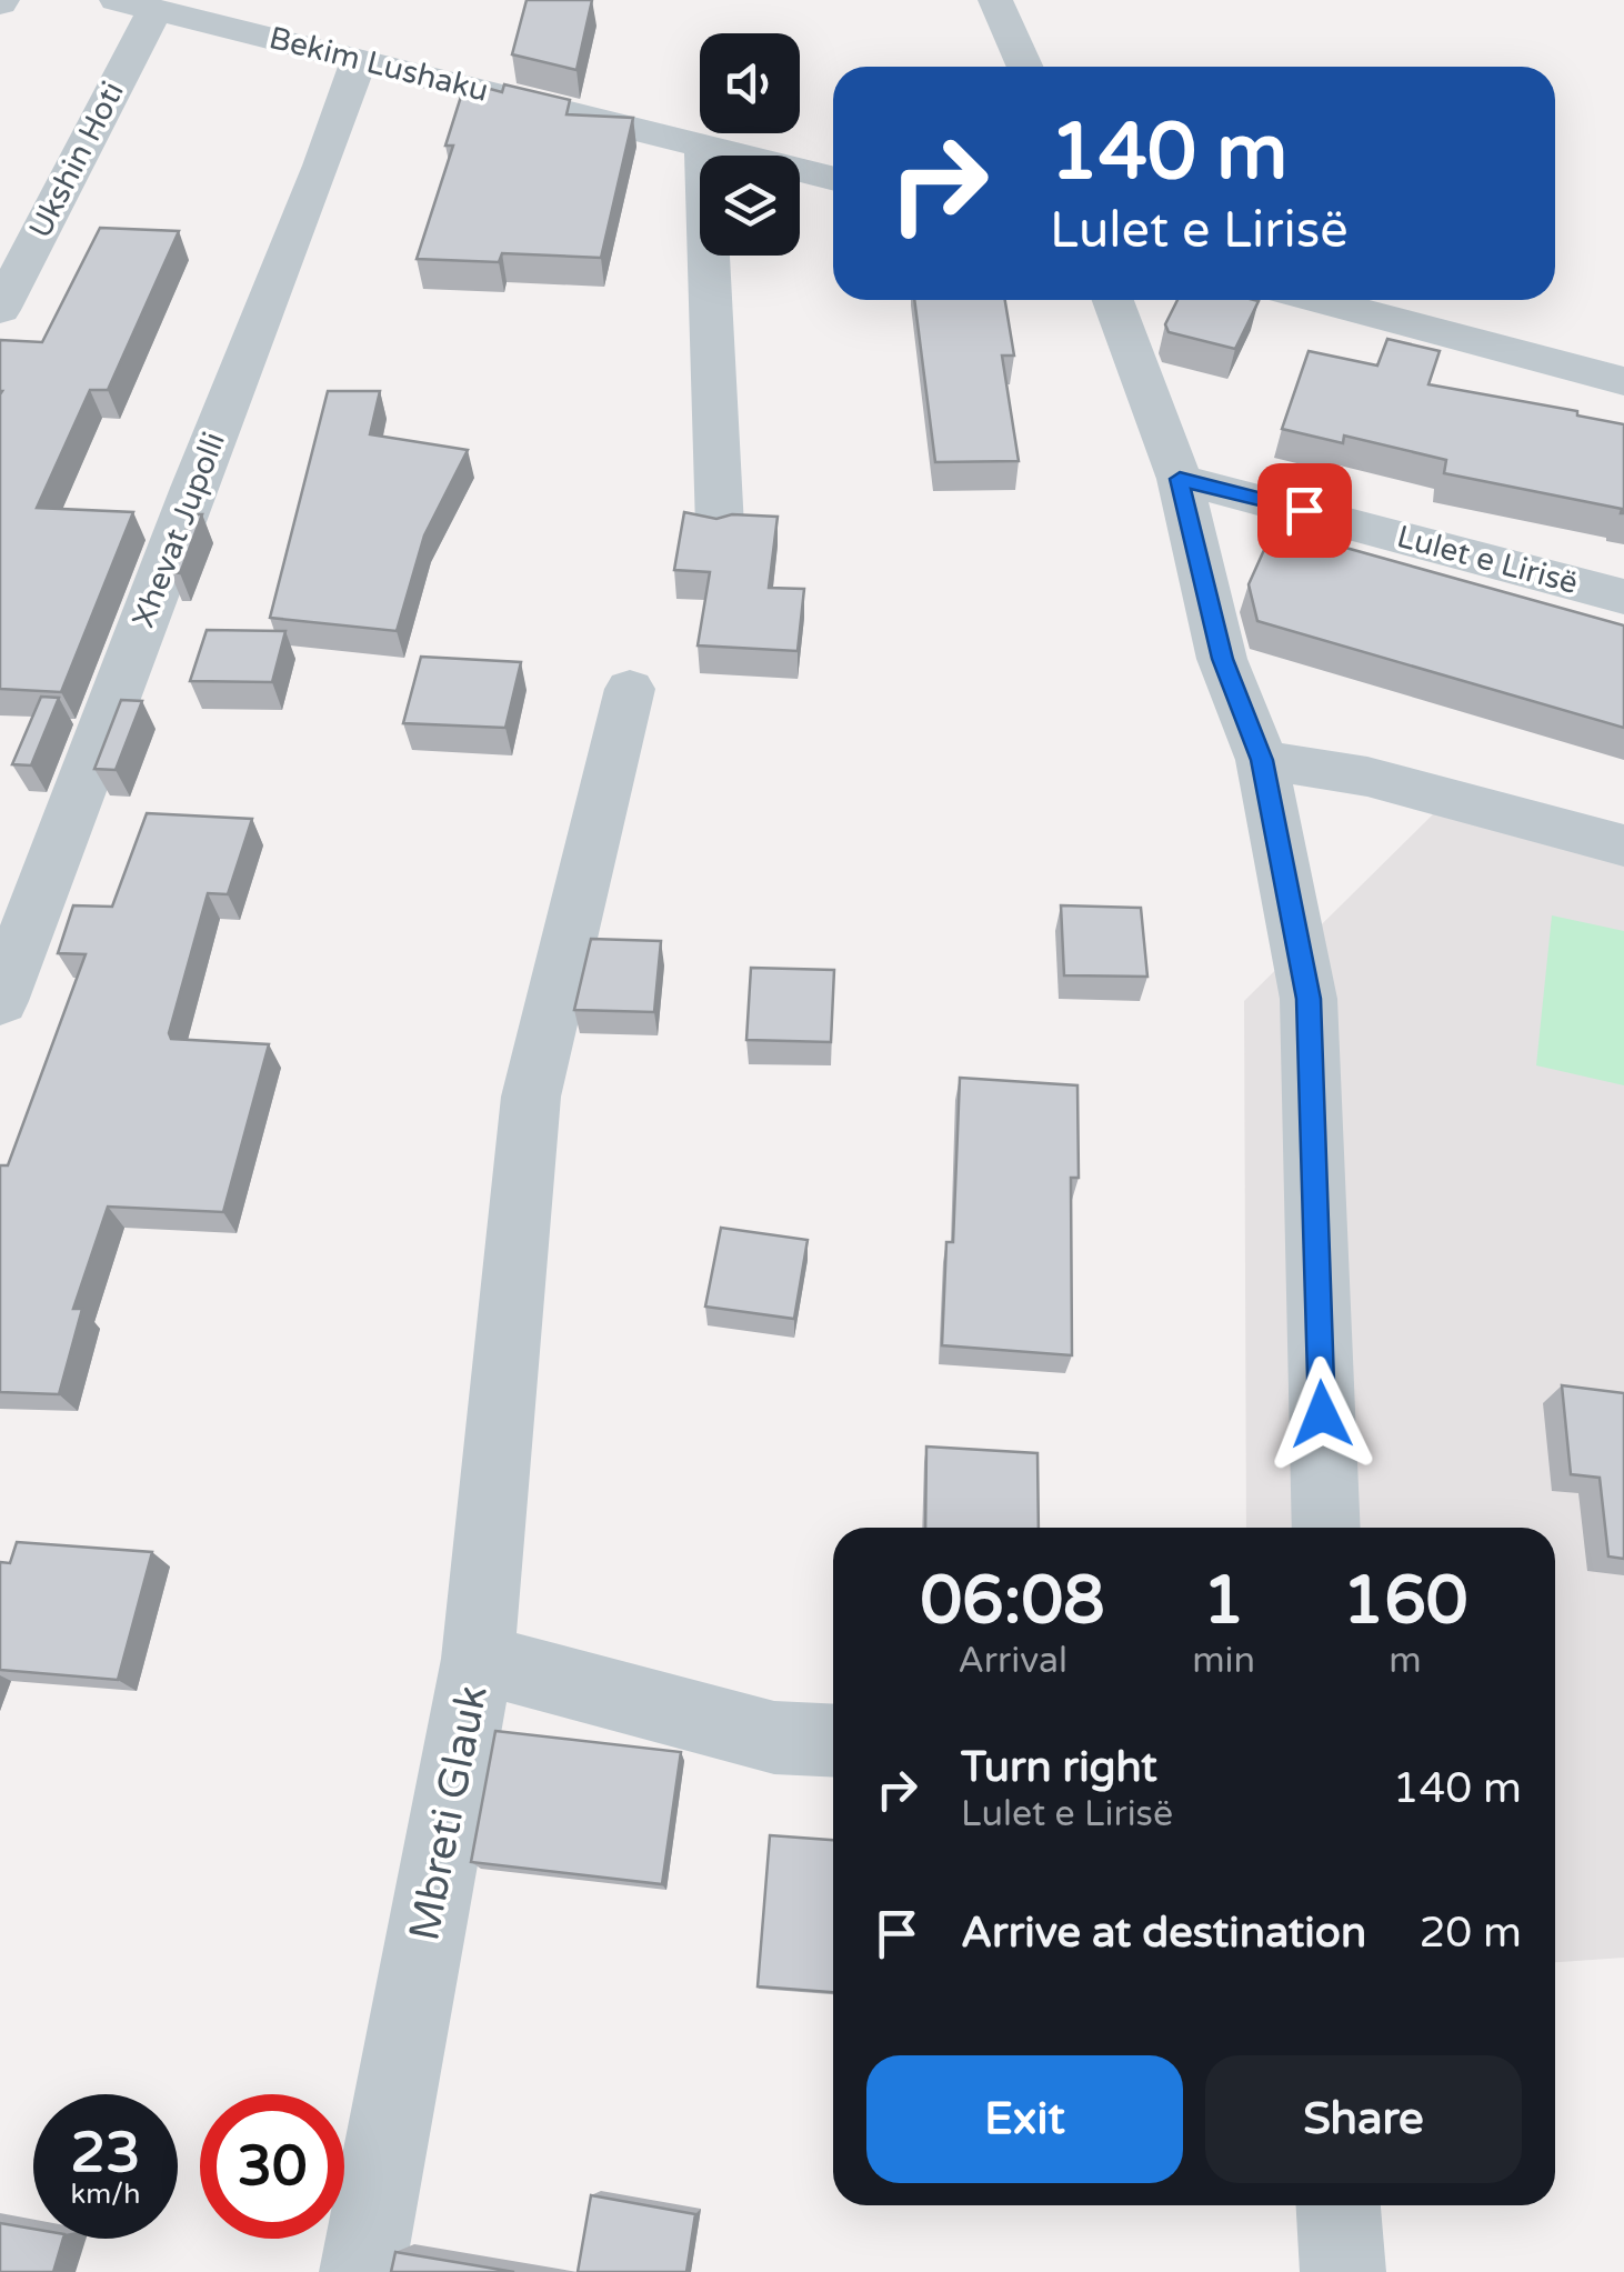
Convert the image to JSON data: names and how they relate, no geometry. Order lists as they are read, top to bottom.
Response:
{
  "streets": {
    "street": [
      "Bekim Lushaku",
      "Ukshin Hoti",
      "Xhevat Jupolli",
      "Lulet e Lirisë",
      "Mbreti Glauk"
    ]
  },
  "crossings": [
    ["Bekim Lushaku", "Ukshin Hoti"],
    ["Bekim Lushaku", "Xhevat Jupolli"]
  ],
  "page": {
    "turn": ["140 m", "Lulet e Lirisë"],
    "eta": [
      "06:08",
      "Arrival",
      "1",
      "min",
      "160",
      "m"
    ],
    "list": [
      {
        "name": "Turn right",
        "note": "Lulet e Lirisë",
        "value": "140 m"
      },
      {
        "name": "Arrive at destination",
        "value": "20 m"
      }
    ],
    "buttons": ["Exit", "Share"],
    "speed": "23 km/h",
    "limit": "30"
  }
}
